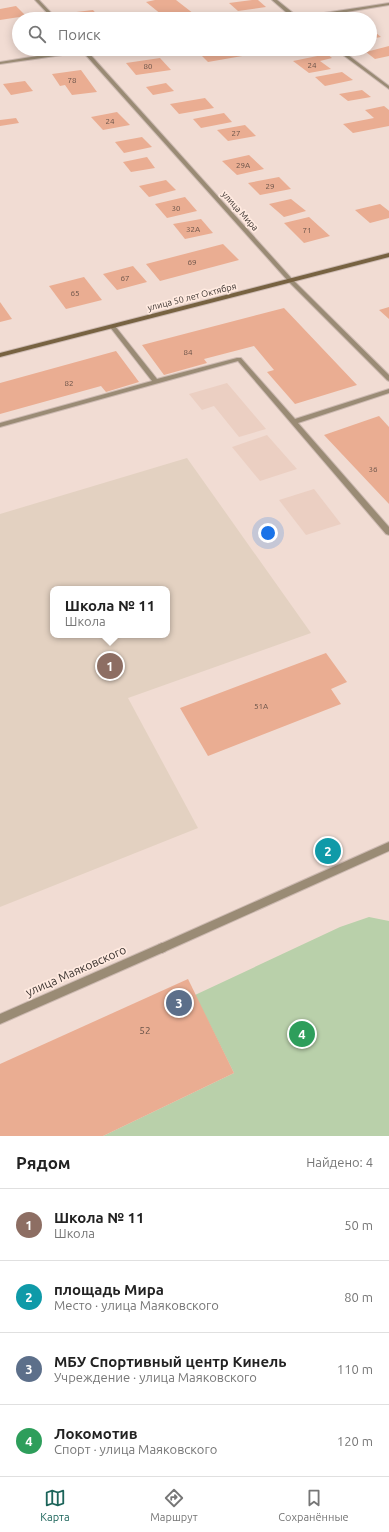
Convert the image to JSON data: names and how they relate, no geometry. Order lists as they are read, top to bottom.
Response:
{
  "streets": {
    "main road": ["улица 50 лет Октября"],
    "street": ["улица Мира", "улица Маяковского"]
  },
  "crossings": [
    ["улица Мира", "улица 50 лет Октября"]
  ],
  "house_numbers": [
    "24",
    "80",
    "78",
    "24",
    "27",
    "29А",
    "29",
    "30",
    "32А",
    "71",
    "69",
    "67",
    "65",
    "84",
    "82",
    "36",
    "51А",
    "52"
  ],
  "page": {
    "search": "Поиск",
    "popup": ["Школа № 11", "Школа"],
    "pins": [
      "1",
      "2",
      "3",
      "4"
    ],
    "heading": ["Рядом", "Найдено: 4"],
    "list": [
      {
        "mark": "1",
        "name": "Школа № 11",
        "note": "Школа",
        "value": "50 m"
      },
      {
        "mark": "2",
        "name": "площадь Мира",
        "note": "Место · улица Маяковского",
        "value": "80 m"
      },
      {
        "mark": "3",
        "name": "МБУ Спортивный центр Кинель",
        "note": "Учреждение · улица Маяковского",
        "value": "110 m"
      },
      {
        "mark": "4",
        "name": "Локомотив",
        "note": "Спорт · улица Маяковского",
        "value": "120 m"
      }
    ],
    "nav": ["Карта", "Маршрут", "Сохранённые"]
  }
}
